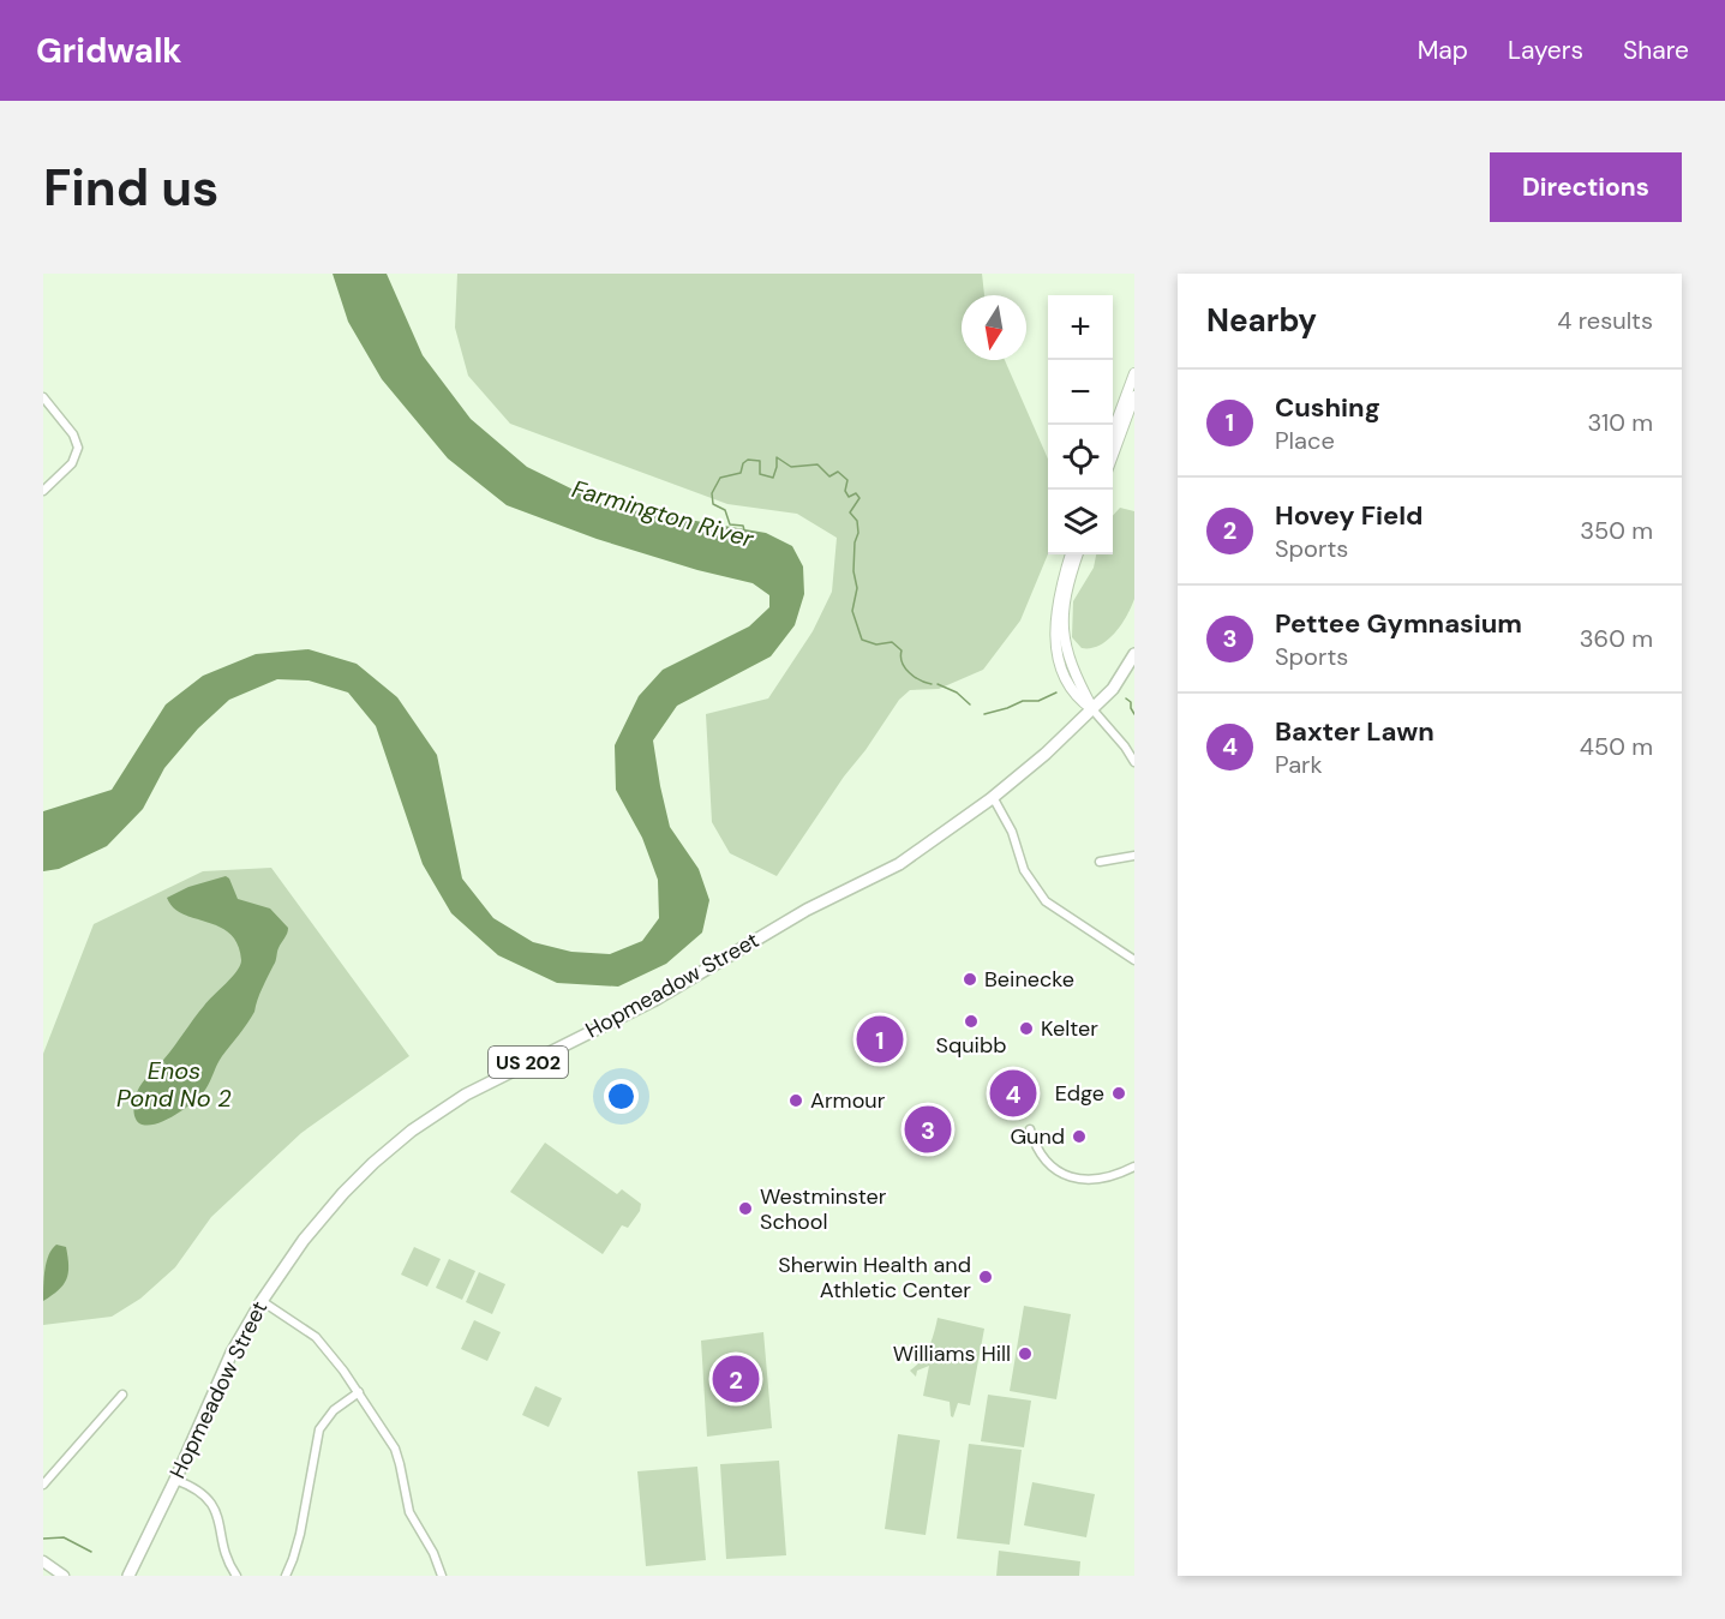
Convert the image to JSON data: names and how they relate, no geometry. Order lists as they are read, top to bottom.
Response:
{
  "streets": {
    "highway": ["Hopmeadow Street", "US 202"]
  },
  "water": ["Farmington River", "Enos Pond No 2"],
  "places": [
    "Beinecke",
    "Squibb",
    "Kelter",
    "Edge",
    "Armour",
    "Gund",
    "Westminster School",
    "Sherwin Health and Athletic Center",
    "Williams Hill"
  ],
  "north": "bottom",
  "page": {
    "header": "Gridwalk",
    "nav": ["Map", "Layers", "Share"],
    "buttons": "Directions",
    "title": "Find us",
    "heading": ["Nearby", "4 results"],
    "map_buttons": ["+", "−"],
    "list": [
      {
        "mark": "1",
        "name": "Cushing",
        "note": "Place",
        "value": "310 m"
      },
      {
        "mark": "2",
        "name": "Hovey Field",
        "note": "Sports",
        "value": "350 m"
      },
      {
        "mark": "3",
        "name": "Pettee Gymnasium",
        "note": "Sports",
        "value": "360 m"
      },
      {
        "mark": "4",
        "name": "Baxter Lawn",
        "note": "Park",
        "value": "450 m"
      }
    ],
    "pins": [
      "1",
      "4",
      "3",
      "2"
    ]
  }
}
